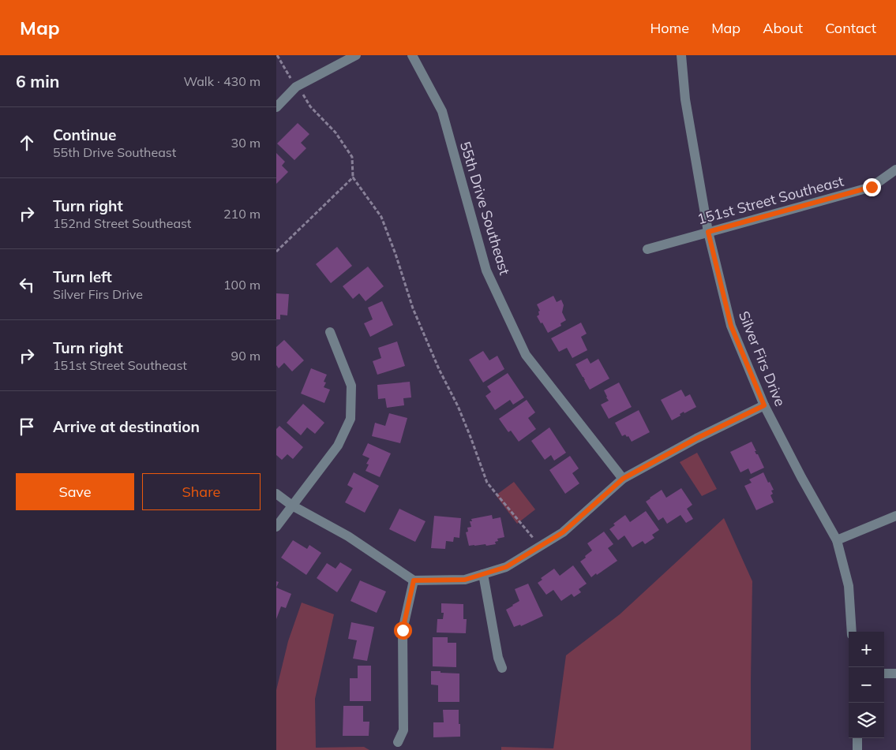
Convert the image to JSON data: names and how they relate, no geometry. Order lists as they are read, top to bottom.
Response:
{
  "streets": {
    "street": ["151st Street Southeast", "55th Drive Southeast", "Silver Firs Drive"]
  },
  "crossings": [
    ["151st Street Southeast", "Silver Firs Drive"]
  ],
  "page": {
    "header": "Map",
    "nav": [
      "Home",
      "Map",
      "About",
      "Contact"
    ],
    "heading": ["6 min", "Walk · 430 m"],
    "list": [
      ["Continue", "55th Drive Southeast", "30 m"],
      ["Turn right", "152nd Street Southeast", "210 m"],
      ["Turn left", "Silver Firs Drive", "100 m"],
      ["Turn right", "151st Street Southeast", "90 m"],
      "Arrive at destination"
    ],
    "buttons": ["Save", "Share"],
    "map_buttons": ["+", "−"]
  }
}
